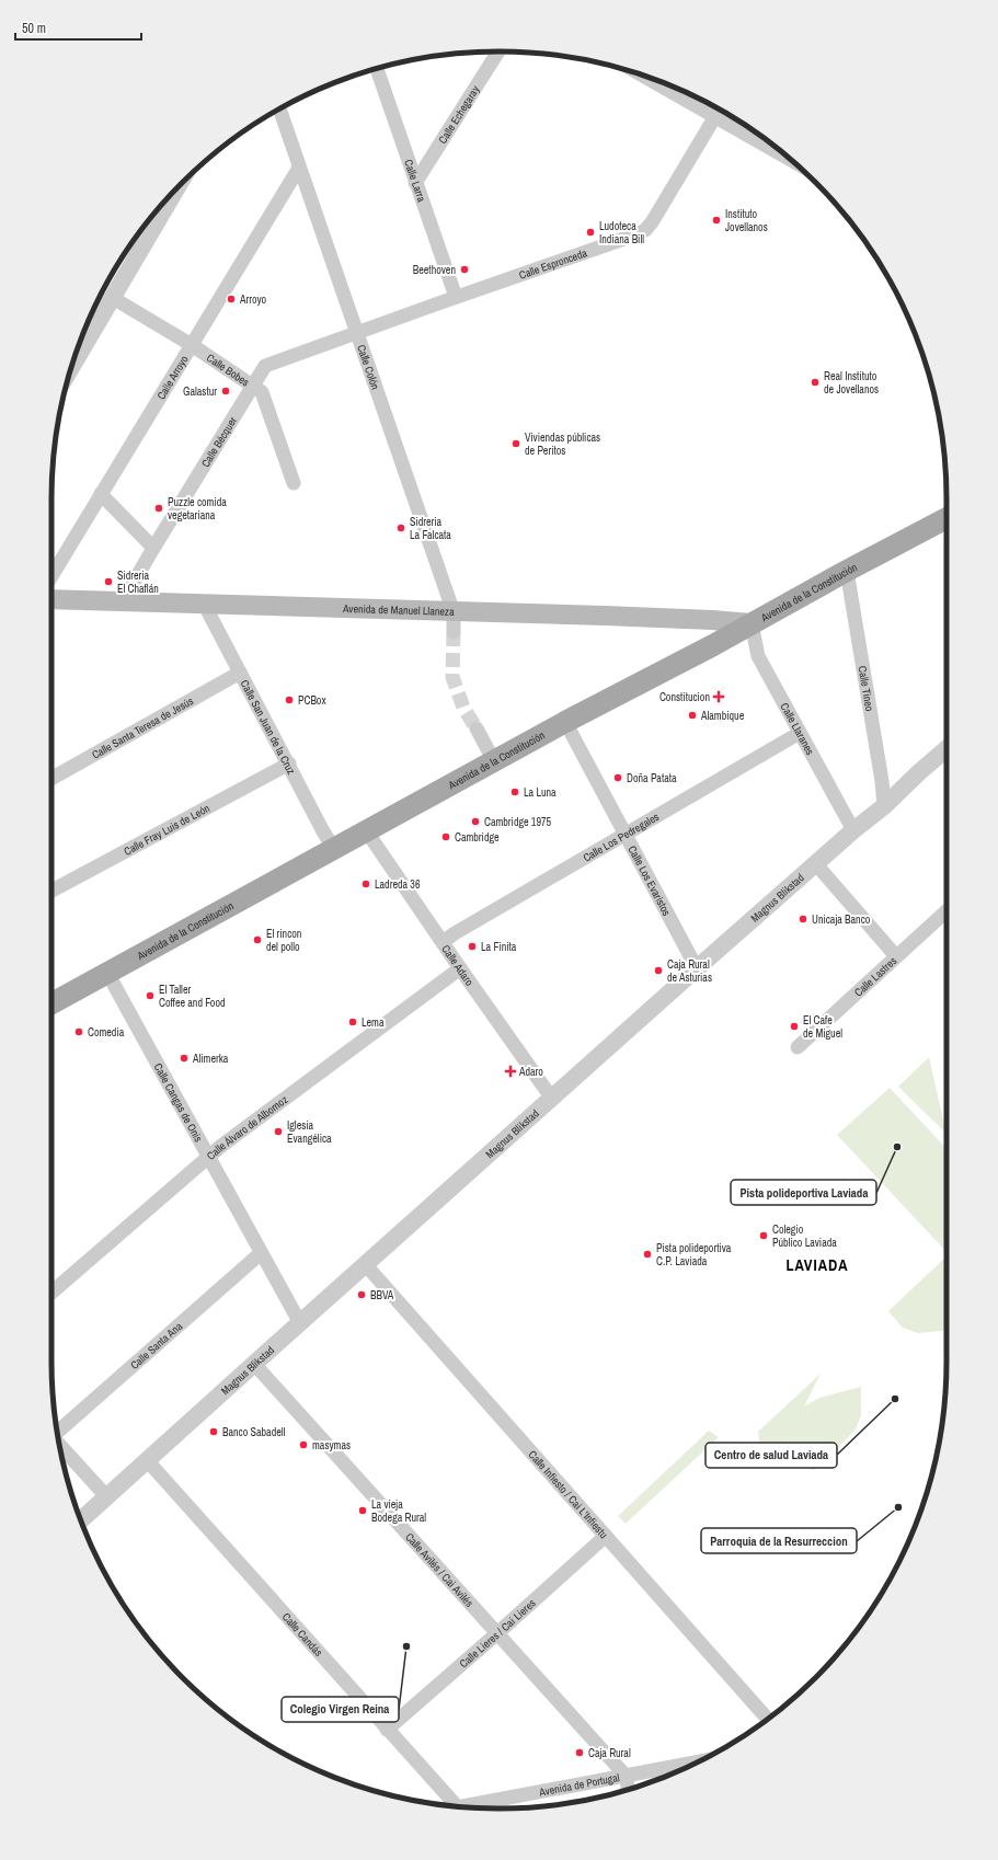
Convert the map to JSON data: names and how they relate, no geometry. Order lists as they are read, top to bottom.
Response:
{
  "streets": {
    "main road": ["Avenida de la Constitución", "Avenida de Manuel Llaneza"],
    "street": [
      "Calle Echegaray",
      "Calle Larra",
      "Calle Espronceda",
      "Calle Colón",
      "Calle Bobes",
      "Calle Arroyo",
      "Calle Bécquer",
      "Calle Tineo",
      "Calle San Juan de la Cruz",
      "Calle Santa Teresa de Jesús",
      "Calle Llaranes",
      "Calle Fray Luis de León",
      "Calle Los Pedregales",
      "Calle Los Evaristos",
      "Magnus Blikstad",
      "Calle Adaro",
      "Calle Lastres",
      "Calle Cangas de Onís",
      "Calle Álvaro de Albornoz",
      "Calle Santa Ana",
      "Calle Infiesto / Cai L'Infiestu",
      "Calle Avilés / Cai Avilés",
      "Calle Lieres / Cai Lieres",
      "Calle Candás",
      "Avenida de Portugal"
    ]
  },
  "crossings": [
    ["Calle Echegaray", "Calle Larra"],
    ["Calle Larra", "Calle Espronceda"],
    ["Calle Espronceda", "Calle Colón"],
    ["Calle Espronceda", "Calle Bécquer"],
    ["Calle Colón", "Calle Arroyo"],
    ["Calle Colón", "Calle Bécquer"],
    ["Calle Colón", "Avenida de Manuel Llaneza"],
    ["Calle Bobes", "Calle Arroyo"],
    ["Calle Bobes", "Calle Bécquer"],
    ["Calle Bécquer", "Avenida de Manuel Llaneza"],
    ["Avenida de la Constitución", "Avenida de Manuel Llaneza"],
    ["Avenida de la Constitución", "Calle Tineo"],
    ["Avenida de la Constitución", "Calle San Juan de la Cruz"],
    ["Avenida de la Constitución", "Calle Llaranes"],
    ["Avenida de la Constitución", "Calle Los Evaristos"],
    ["Avenida de la Constitución", "Calle Adaro"],
    ["Avenida de la Constitución", "Calle Cangas de Onís"],
    ["Avenida de Manuel Llaneza", "Calle San Juan de la Cruz"],
    ["Avenida de Manuel Llaneza", "Calle Llaranes"],
    ["Calle Tineo", "Magnus Blikstad"],
    ["Calle San Juan de la Cruz", "Calle Santa Teresa de Jesús"],
    ["Calle San Juan de la Cruz", "Calle Fray Luis de León"],
    ["Calle Llaranes", "Calle Los Pedregales"],
    ["Calle Llaranes", "Magnus Blikstad"],
    ["Calle Los Pedregales", "Calle Los Evaristos"],
    ["Calle Los Pedregales", "Calle Adaro"],
    ["Calle Los Evaristos", "Magnus Blikstad"],
    ["Magnus Blikstad", "Calle Adaro"],
    ["Magnus Blikstad", "Calle Cangas de Onís"],
    ["Magnus Blikstad", "Calle Infiesto / Cai L'Infiestu"],
    ["Magnus Blikstad", "Calle Avilés / Cai Avilés"],
    ["Magnus Blikstad", "Calle Candás"],
    ["Calle Adaro", "Calle Álvaro de Albornoz"],
    ["Calle Cangas de Onís", "Calle Álvaro de Albornoz"],
    ["Calle Cangas de Onís", "Calle Santa Ana"],
    ["Calle Infiesto / Cai L'Infiestu", "Calle Lieres / Cai Lieres"],
    ["Calle Avilés / Cai Avilés", "Calle Lieres / Cai Lieres"],
    ["Calle Avilés / Cai Avilés", "Avenida de Portugal"],
    ["Calle Lieres / Cai Lieres", "Calle Candás"]
  ],
  "districts": ["LAVIADA"],
  "places": {
    "other": [
      "Instituto Jovellanos",
      "Ludoteca Indiana Bill",
      "Beethoven",
      "Arroyo",
      "Real Instituto de Jovellanos",
      "Galastur",
      "Viviendas públicas de Peritos",
      "Puzzle comida vegetariana",
      "Sidreria La Falcata",
      "Sidreria El Chaflán",
      "PCBox",
      "Alambique",
      "Doña Patata",
      "La Luna",
      "Cambridge 1975",
      "Cambridge",
      "Ladreda 36",
      "Unicaja Banco",
      "El rincon del pollo",
      "La Finita",
      "Caja Rural de Asturias",
      "El Taller Coffee and Food",
      "Lema",
      "El Cafe de Miguel",
      "Comedia",
      "Alimerka",
      "Iglesia Evangélica",
      "Pista polideportiva Laviada",
      "Colegio Público Laviada",
      "Pista polideportiva C.P. Laviada",
      "BBVA",
      "Centro de salud Laviada",
      "Banco Sabadell",
      "masymas",
      "Parroquia de la Resurreccion",
      "La vieja Bodega Rural",
      "Colegio Virgen Reina",
      "Caja Rural"
    ],
    "health": ["Constitucion", "Adaro"]
  },
  "scale_bar": "50 m"
}
